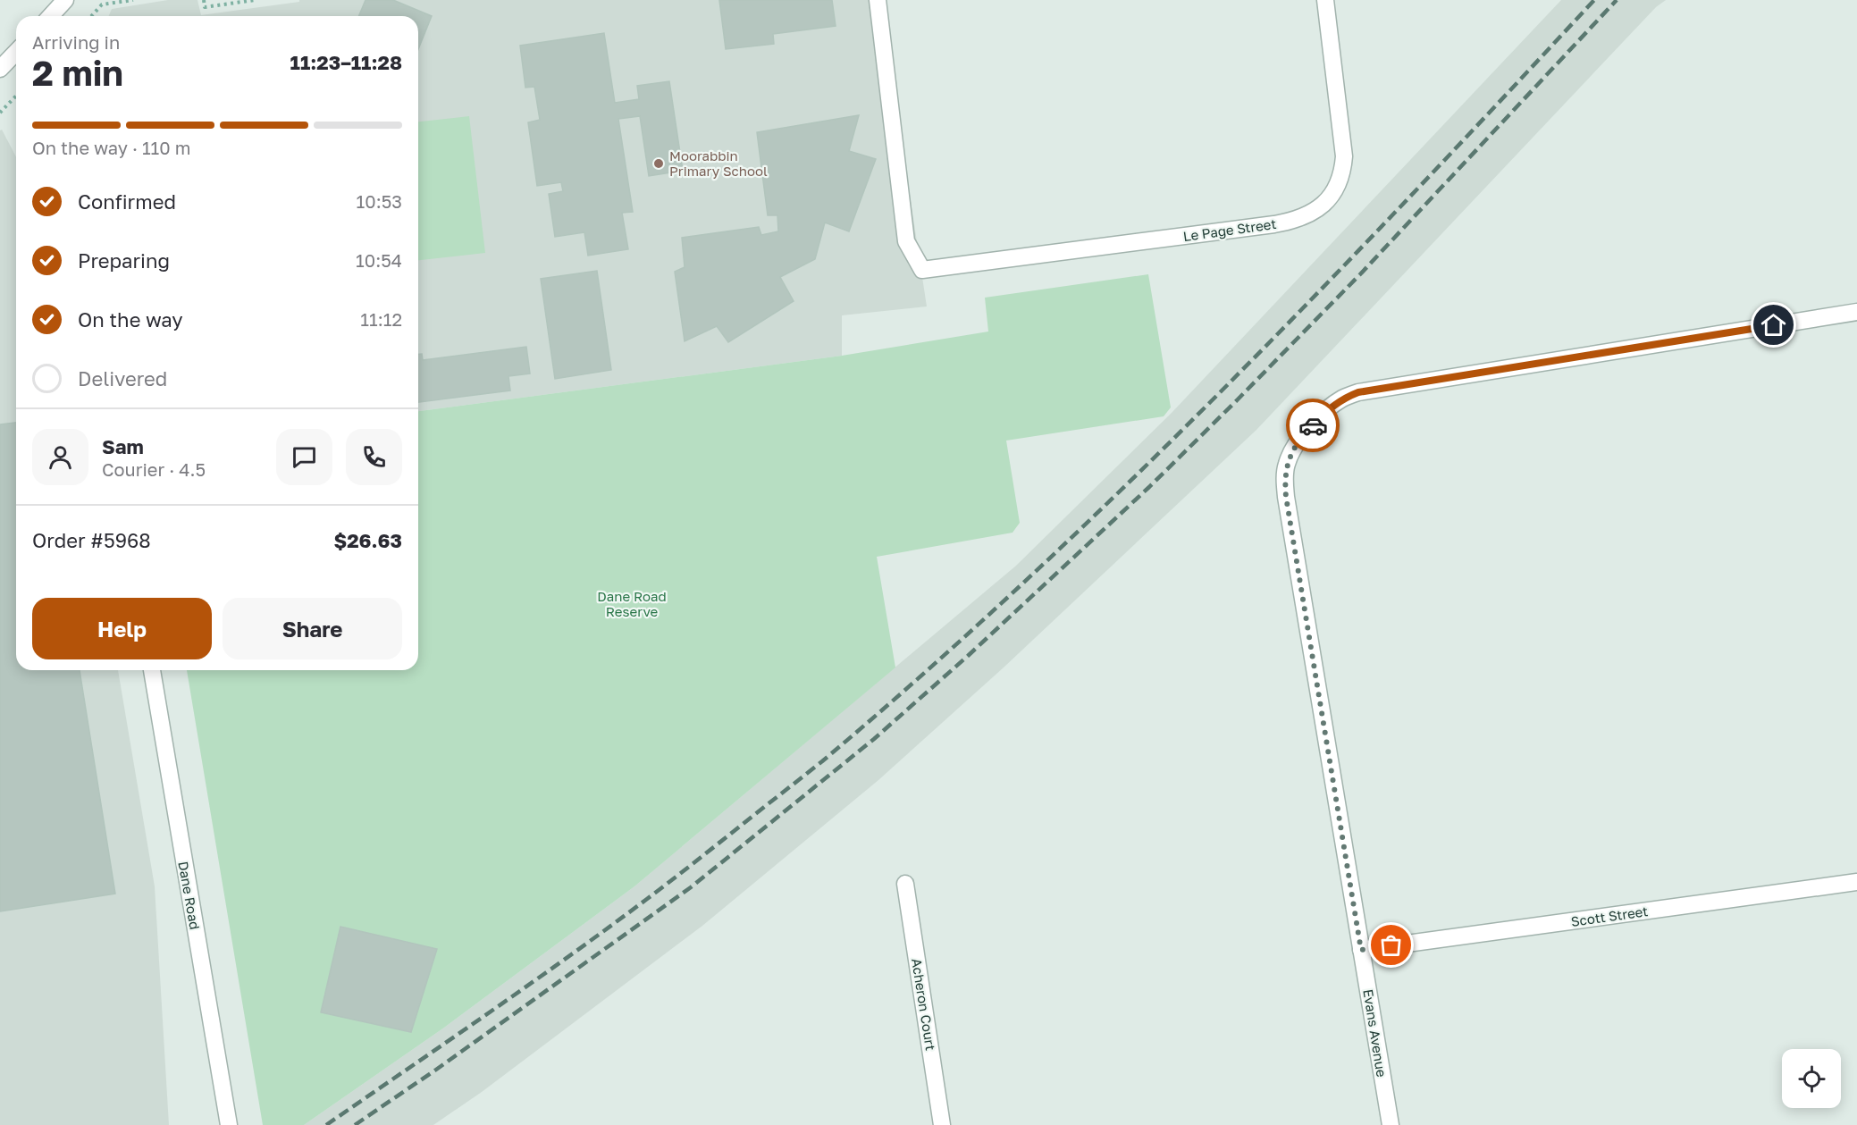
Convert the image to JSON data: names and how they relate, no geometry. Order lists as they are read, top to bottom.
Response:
{
  "streets": {
    "street": [
      "Le Page Street",
      "Dane Road",
      "Scott Street",
      "Acheron Court",
      "Evans Avenue"
    ]
  },
  "crossings": [
    ["Scott Street", "Evans Avenue"]
  ],
  "parks": ["Dane Road Reserve"],
  "places": ["Moorabbin Primary School"],
  "page": {
    "heading": ["2 min", "Arriving in", "11:23–11:28"],
    "panel": [
      "Sam",
      "Courier · 4.5",
      "Order #5968",
      "$26.63"
    ],
    "bar": "On the way · 110 m",
    "list": [
      ["Confirmed", "10:53"],
      ["Preparing", "10:54"],
      ["On the way", "11:12"],
      "Delivered"
    ],
    "buttons": ["Help", "Share"]
  }
}
